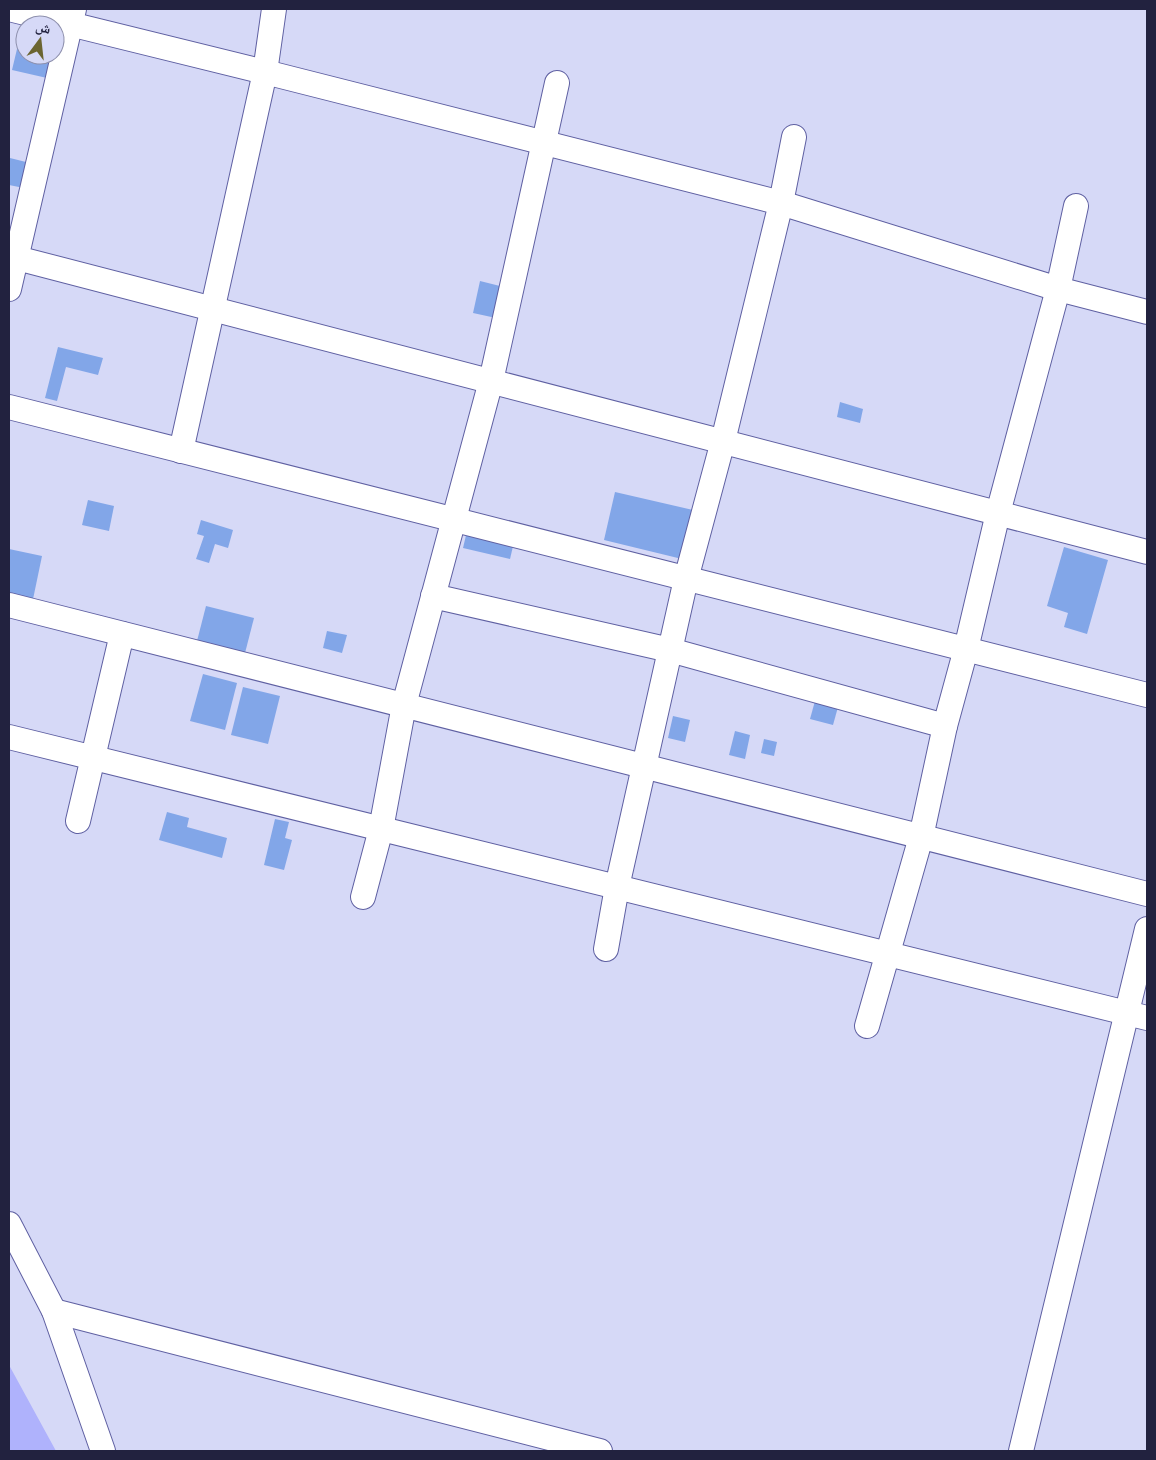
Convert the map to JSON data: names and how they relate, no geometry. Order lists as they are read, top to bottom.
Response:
{
  "north": "top"
}
